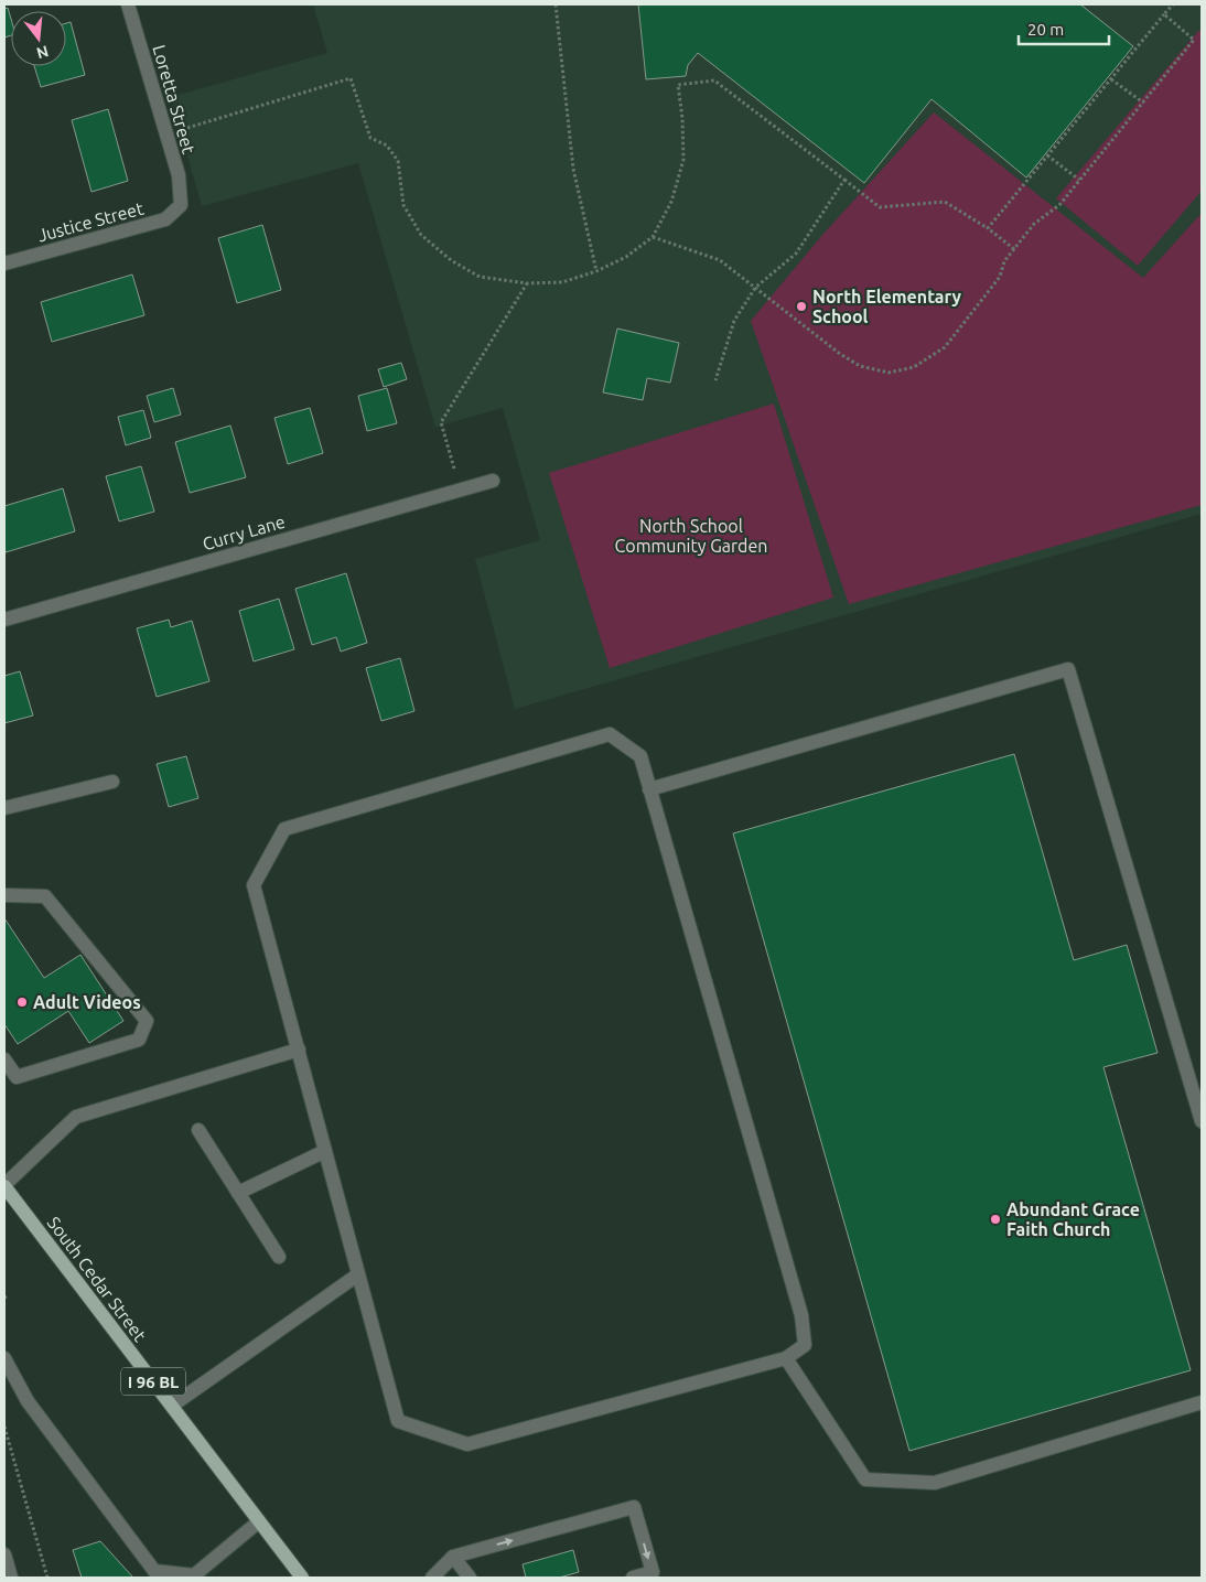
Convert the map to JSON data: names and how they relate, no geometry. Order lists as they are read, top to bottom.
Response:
{
  "streets": {
    "main road": ["South Cedar Street", "I 96 BL"],
    "street": ["Loretta Street", "Justice Street", "Curry Lane"]
  },
  "crossings": [
    ["Loretta Street", "Justice Street"]
  ],
  "parks": ["North School Community Garden"],
  "places": ["North Elementary School", "Adult Videos", "Abundant Grace Faith Church"],
  "scale_bar": "20 m",
  "north": "bottom"
}
